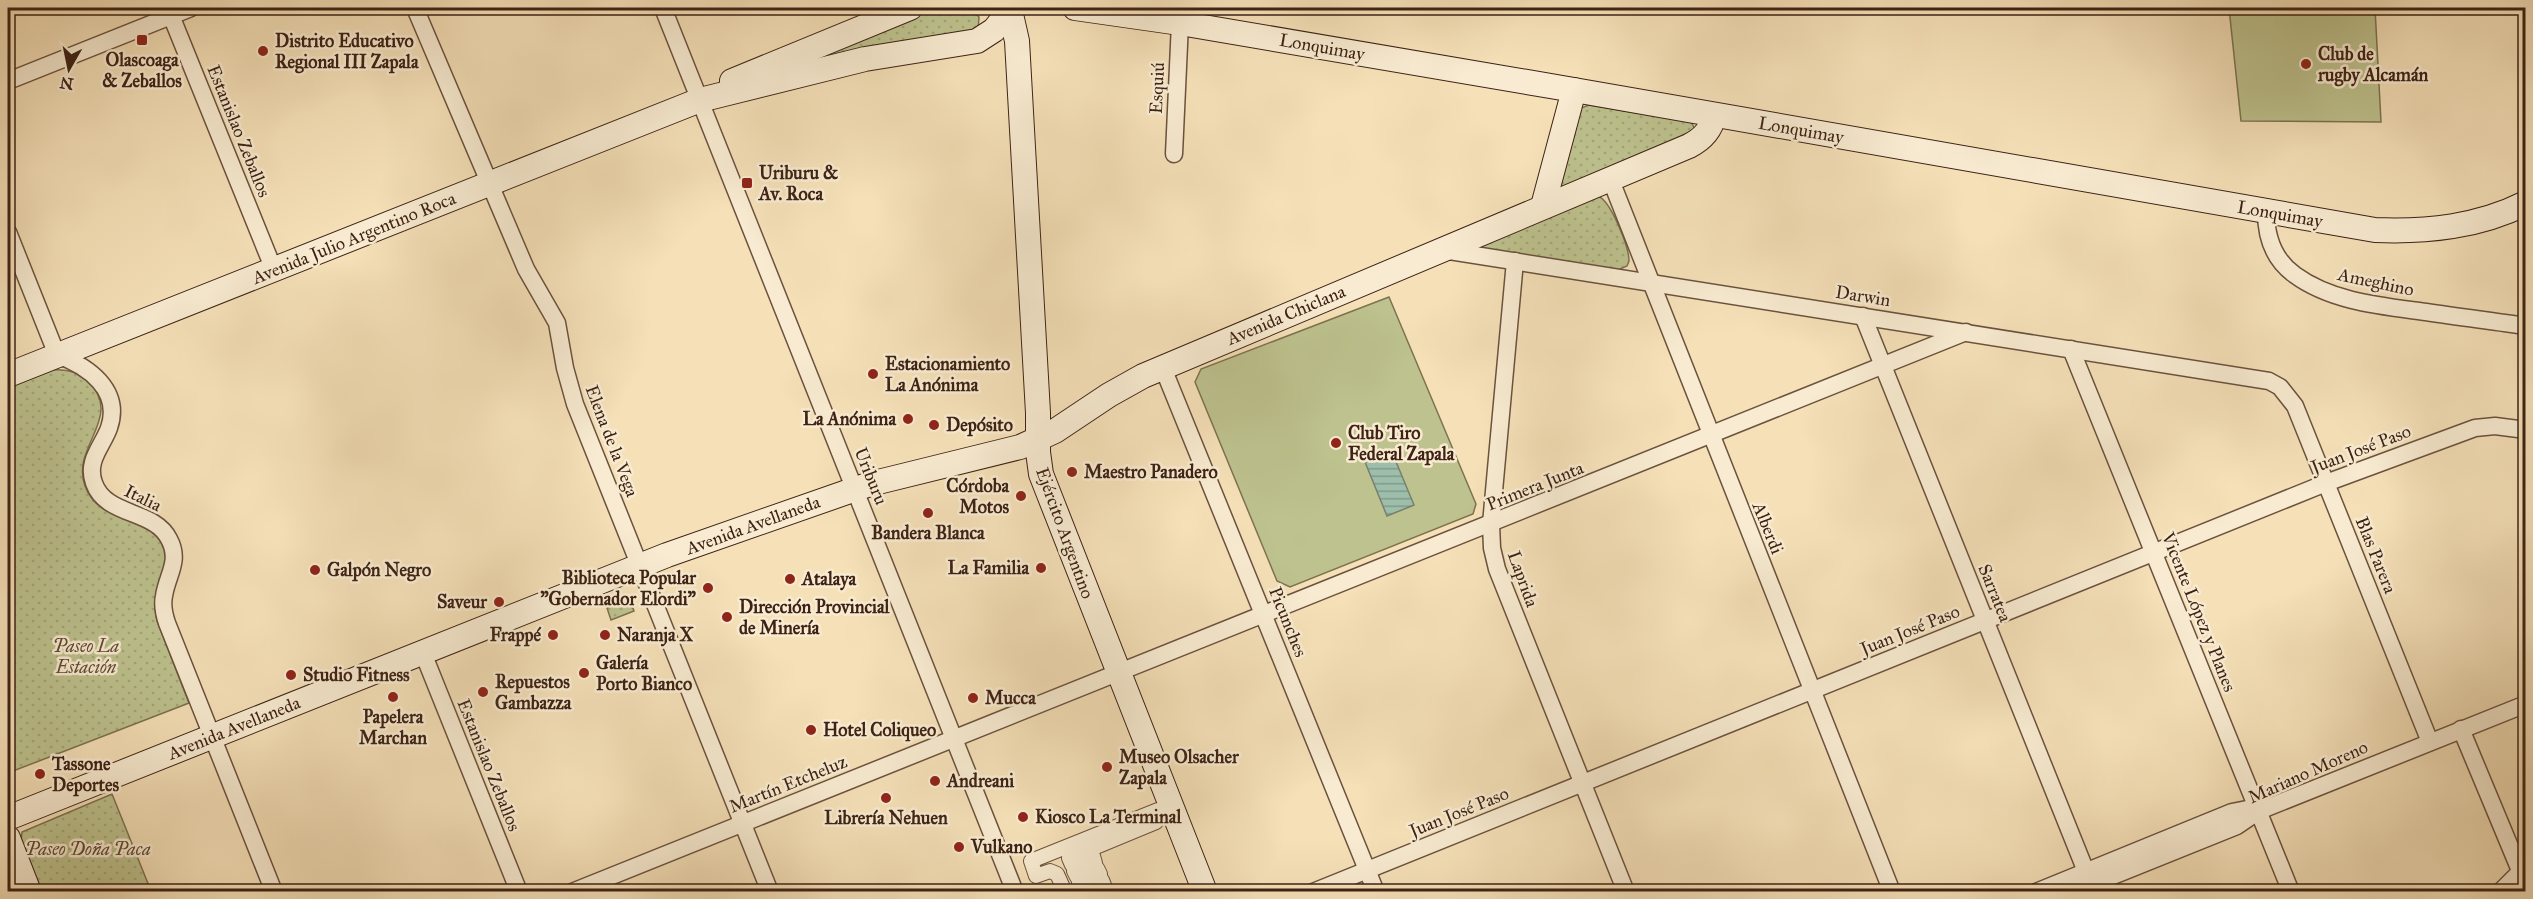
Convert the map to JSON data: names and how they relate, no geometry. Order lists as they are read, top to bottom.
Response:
{
  "streets": {
    "main road": [
      "Lonquimay",
      "Avenida Julio Argentino Roca",
      "Avenida Chiclana",
      "Avenida Avellaneda",
      "Ejército Argentino"
    ],
    "street": [
      "Esquiú",
      "Estanislao Zeballos",
      "Ameghino",
      "Darwin",
      "Elena de la Vega",
      "Juan José Paso",
      "Uriburu",
      "Primera Junta",
      "Italia",
      "Alberdi",
      "Blas Parera",
      "Laprida",
      "Sarratea",
      "Vicente López y Planes",
      "Picunches",
      "Mariano Moreno",
      "Martín Etcheluz"
    ]
  },
  "crossings": [
    ["Lonquimay", "Esquiú"],
    ["Lonquimay", "Ameghino"],
    ["Lonquimay", "Avenida Chiclana"],
    ["Estanislao Zeballos", "Avenida Julio Argentino Roca"],
    ["Estanislao Zeballos", "Avenida Avellaneda"],
    ["Avenida Julio Argentino Roca", "Elena de la Vega"],
    ["Avenida Julio Argentino Roca", "Uriburu"],
    ["Avenida Julio Argentino Roca", "Italia"],
    ["Avenida Julio Argentino Roca", "Ejército Argentino"],
    ["Darwin", "Avenida Chiclana"],
    ["Darwin", "Primera Junta"],
    ["Darwin", "Alberdi"],
    ["Darwin", "Blas Parera"],
    ["Darwin", "Laprida"],
    ["Darwin", "Sarratea"],
    ["Darwin", "Vicente López y Planes"],
    ["Avenida Chiclana", "Avenida Avellaneda"],
    ["Avenida Chiclana", "Alberdi"],
    ["Avenida Chiclana", "Ejército Argentino"],
    ["Avenida Chiclana", "Picunches"],
    ["Elena de la Vega", "Avenida Avellaneda"],
    ["Elena de la Vega", "Martín Etcheluz"],
    ["Juan José Paso", "Alberdi"],
    ["Juan José Paso", "Blas Parera"],
    ["Juan José Paso", "Laprida"],
    ["Juan José Paso", "Sarratea"],
    ["Juan José Paso", "Vicente López y Planes"],
    ["Juan José Paso", "Picunches"],
    ["Uriburu", "Avenida Avellaneda"],
    ["Uriburu", "Martín Etcheluz"],
    ["Primera Junta", "Alberdi"],
    ["Primera Junta", "Ejército Argentino"],
    ["Primera Junta", "Laprida"],
    ["Primera Junta", "Sarratea"],
    ["Primera Junta", "Picunches"],
    ["Primera Junta", "Martín Etcheluz"],
    ["Italia", "Avenida Avellaneda"],
    ["Avenida Avellaneda", "Ejército Argentino"],
    ["Ejército Argentino", "Martín Etcheluz"],
    ["Blas Parera", "Mariano Moreno"],
    ["Sarratea", "Mariano Moreno"],
    ["Vicente López y Planes", "Mariano Moreno"]
  ],
  "parks": ["Paseo La Estación", "Paseo Doña Paca"],
  "places": {
    "transit": ["Olascoaga & Zeballos", "Uriburu & Av. Roca"],
    "other": [
      "Distrito Educativo Regional III Zapala",
      "Club de rugby Alcamán",
      "Estacionamiento La Anónima",
      "La Anónima",
      "Depósito",
      "Club Tiro Federal Zapala",
      "Maestro Panadero",
      "Córdoba Motos",
      "Bandera Blanca",
      "La Familia",
      "Galpón Negro",
      "Atalaya",
      "Biblioteca Popular \"Gobernador Elordi\"",
      "Saveur",
      "Dirección Provincial de Minería",
      "Frappé",
      "Naranja X",
      "Galería Porto Bianco",
      "Studio Fitness",
      "Repuestos Gambazza",
      "Papelera Marchan",
      "Mucca",
      "Hotel Coliqueo",
      "Museo Olsacher Zapala",
      "Tassone Deportes",
      "Andreani",
      "Librería Nehuen",
      "Kiosco La Terminal",
      "Vulkano"
    ]
  },
  "north": "bottom"
}
